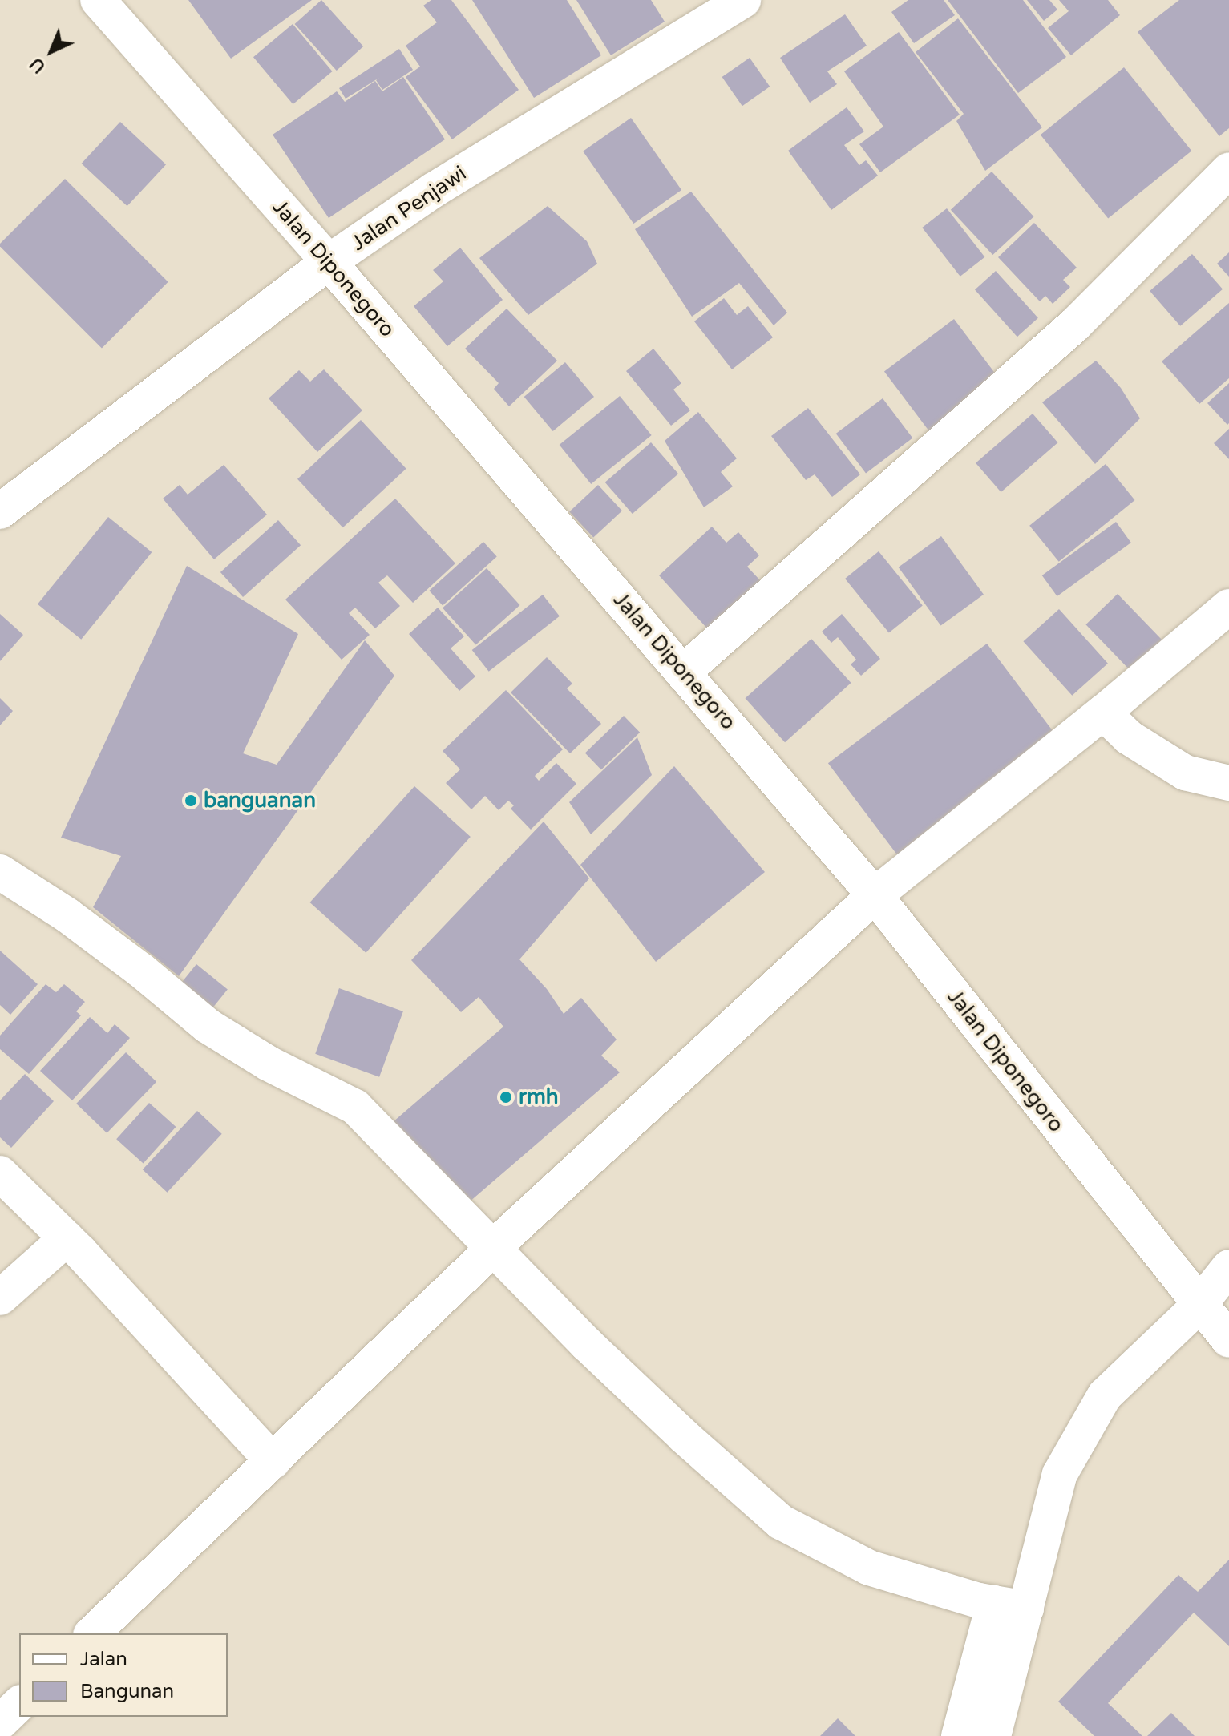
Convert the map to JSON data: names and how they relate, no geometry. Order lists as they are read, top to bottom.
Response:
{
  "streets": {
    "street": ["Jalan Penjawi", "Jalan Diponegoro"]
  },
  "crossings": [
    ["Jalan Penjawi", "Jalan Diponegoro"]
  ],
  "places": ["banguanan", "rmh"],
  "legend": ["Jalan", "Bangunan"],
  "north": "bottom left"
}
